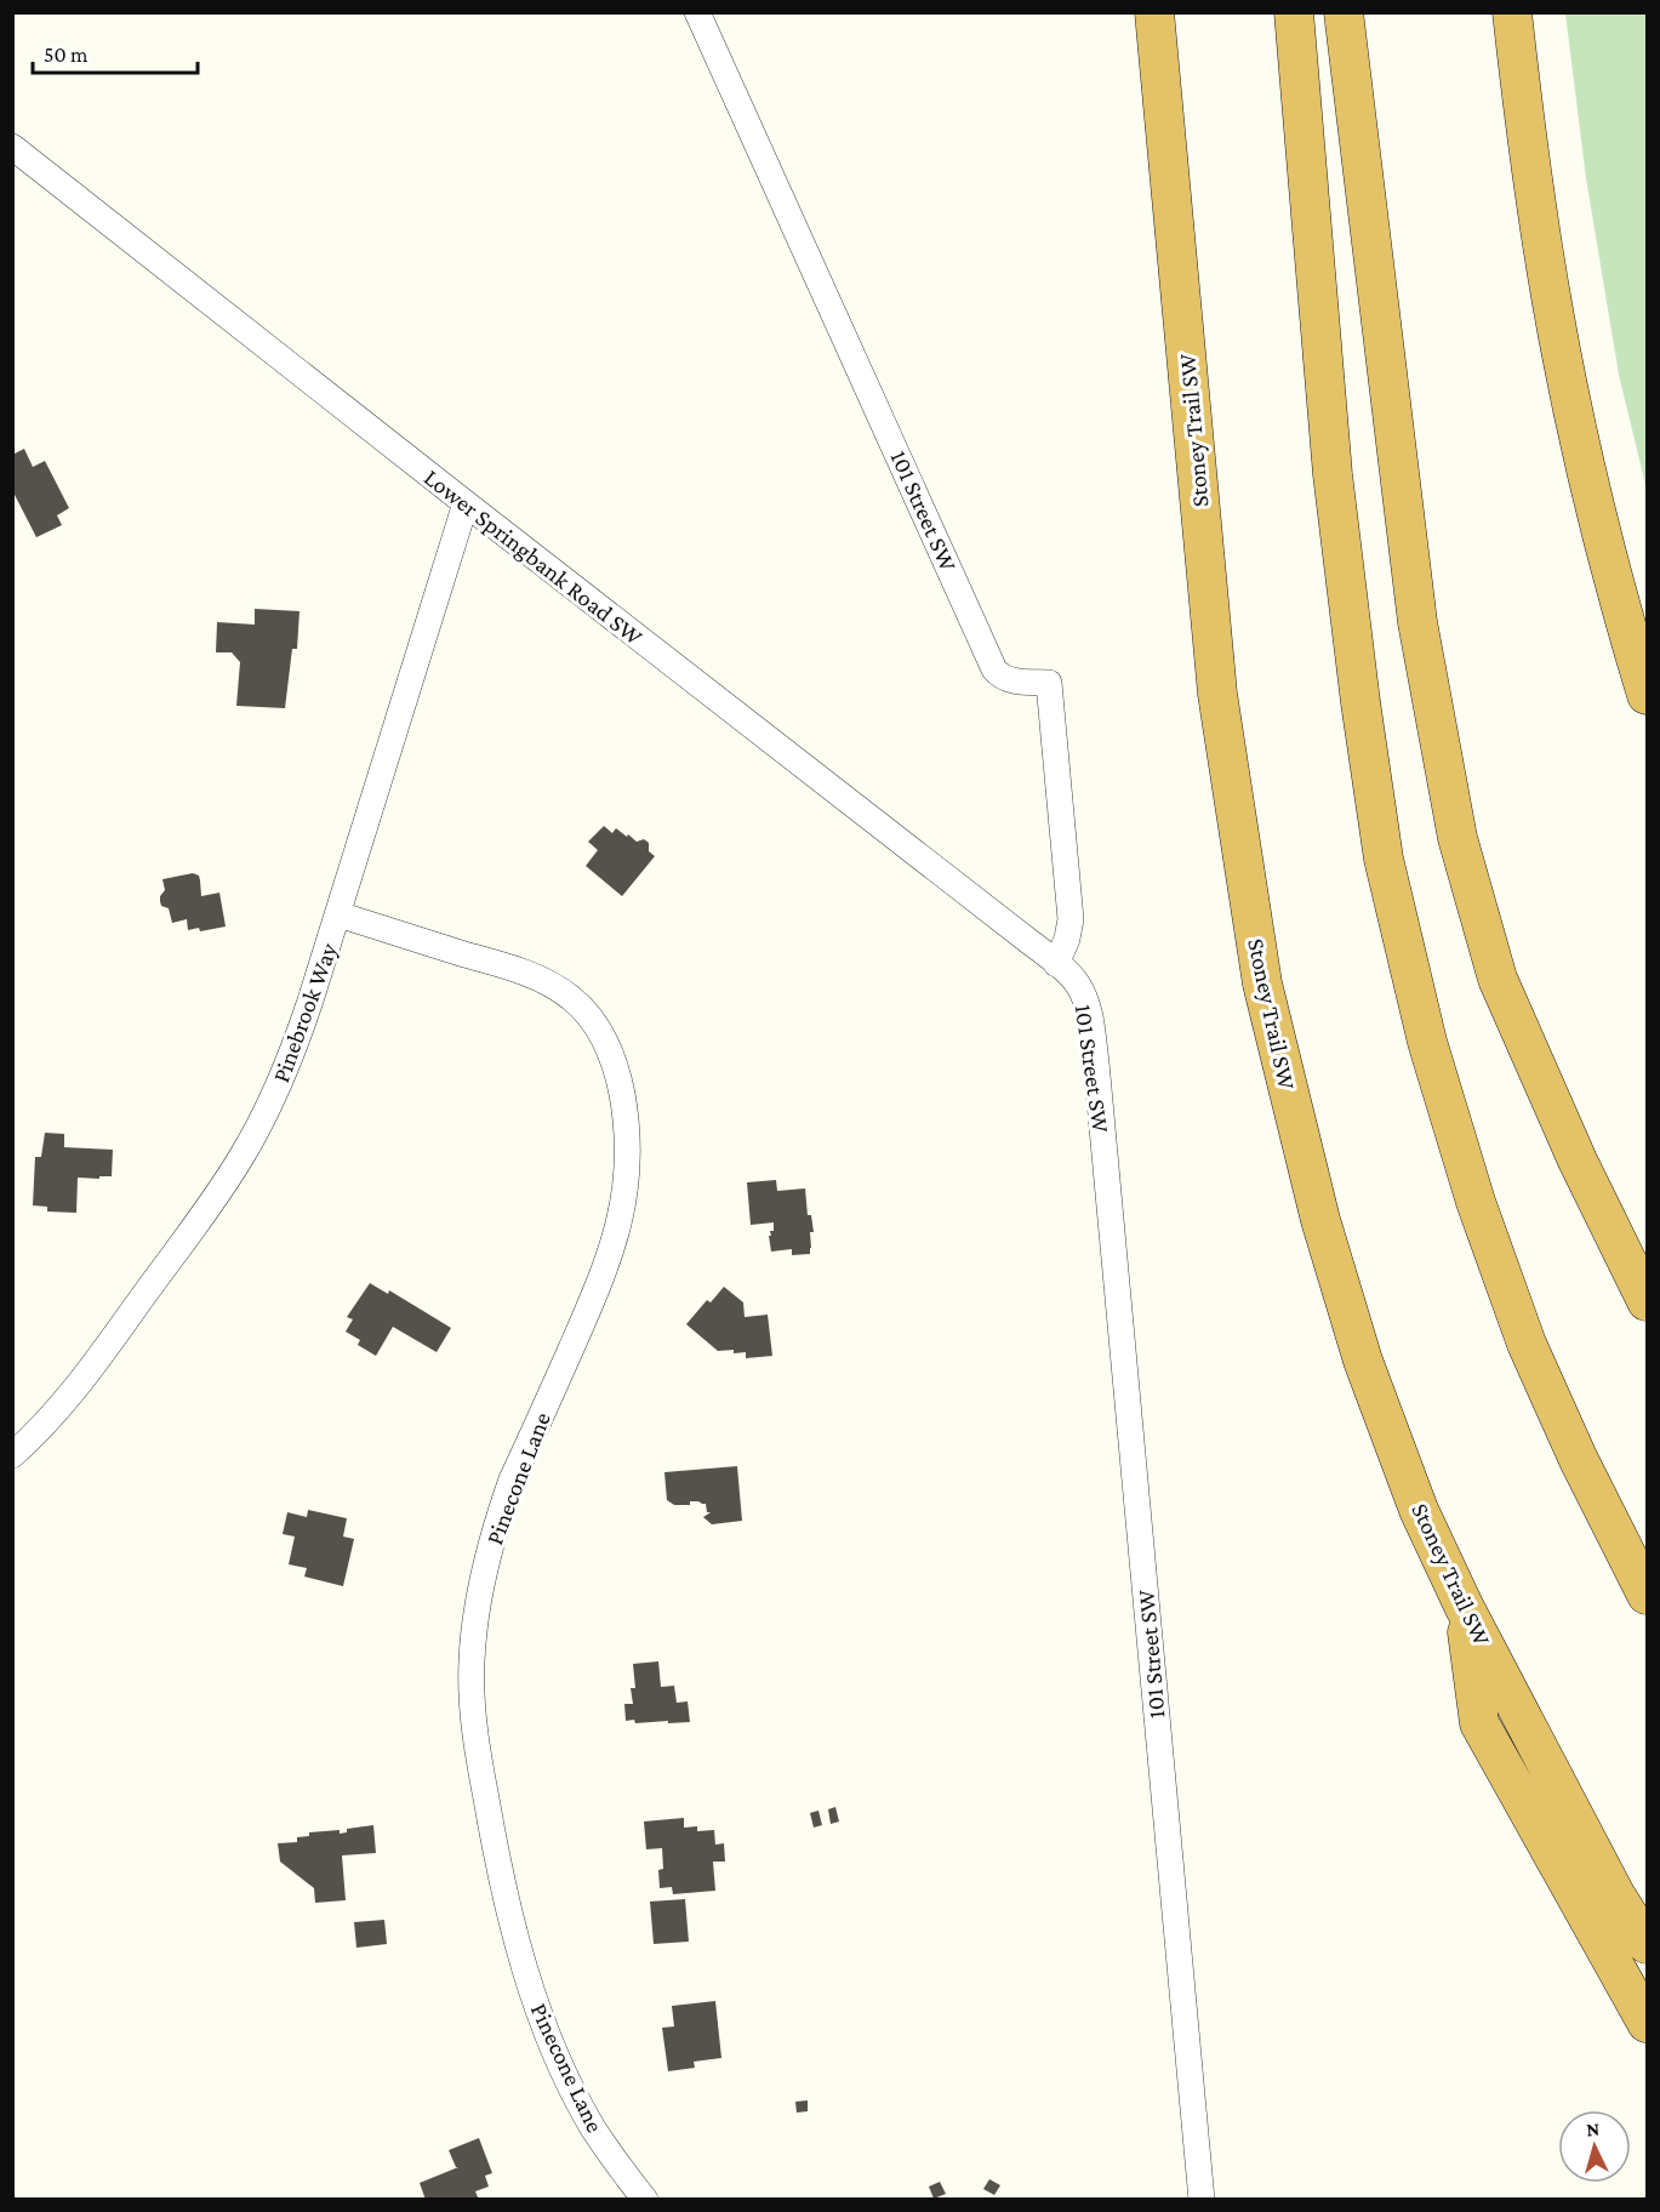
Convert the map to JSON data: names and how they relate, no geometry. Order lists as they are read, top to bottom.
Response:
{
  "streets": {
    "highway": ["Stoney Trail SW"],
    "street": [
      "101 Street SW",
      "Lower Springbank Road SW",
      "Pinebrook Way",
      "Pinecone Lane"
    ]
  },
  "crossings": [
    ["101 Street SW", "Lower Springbank Road SW"],
    ["Lower Springbank Road SW", "Pinebrook Way"],
    ["Pinebrook Way", "Pinecone Lane"]
  ],
  "scale_bar": "50 m",
  "north": "top"
}
